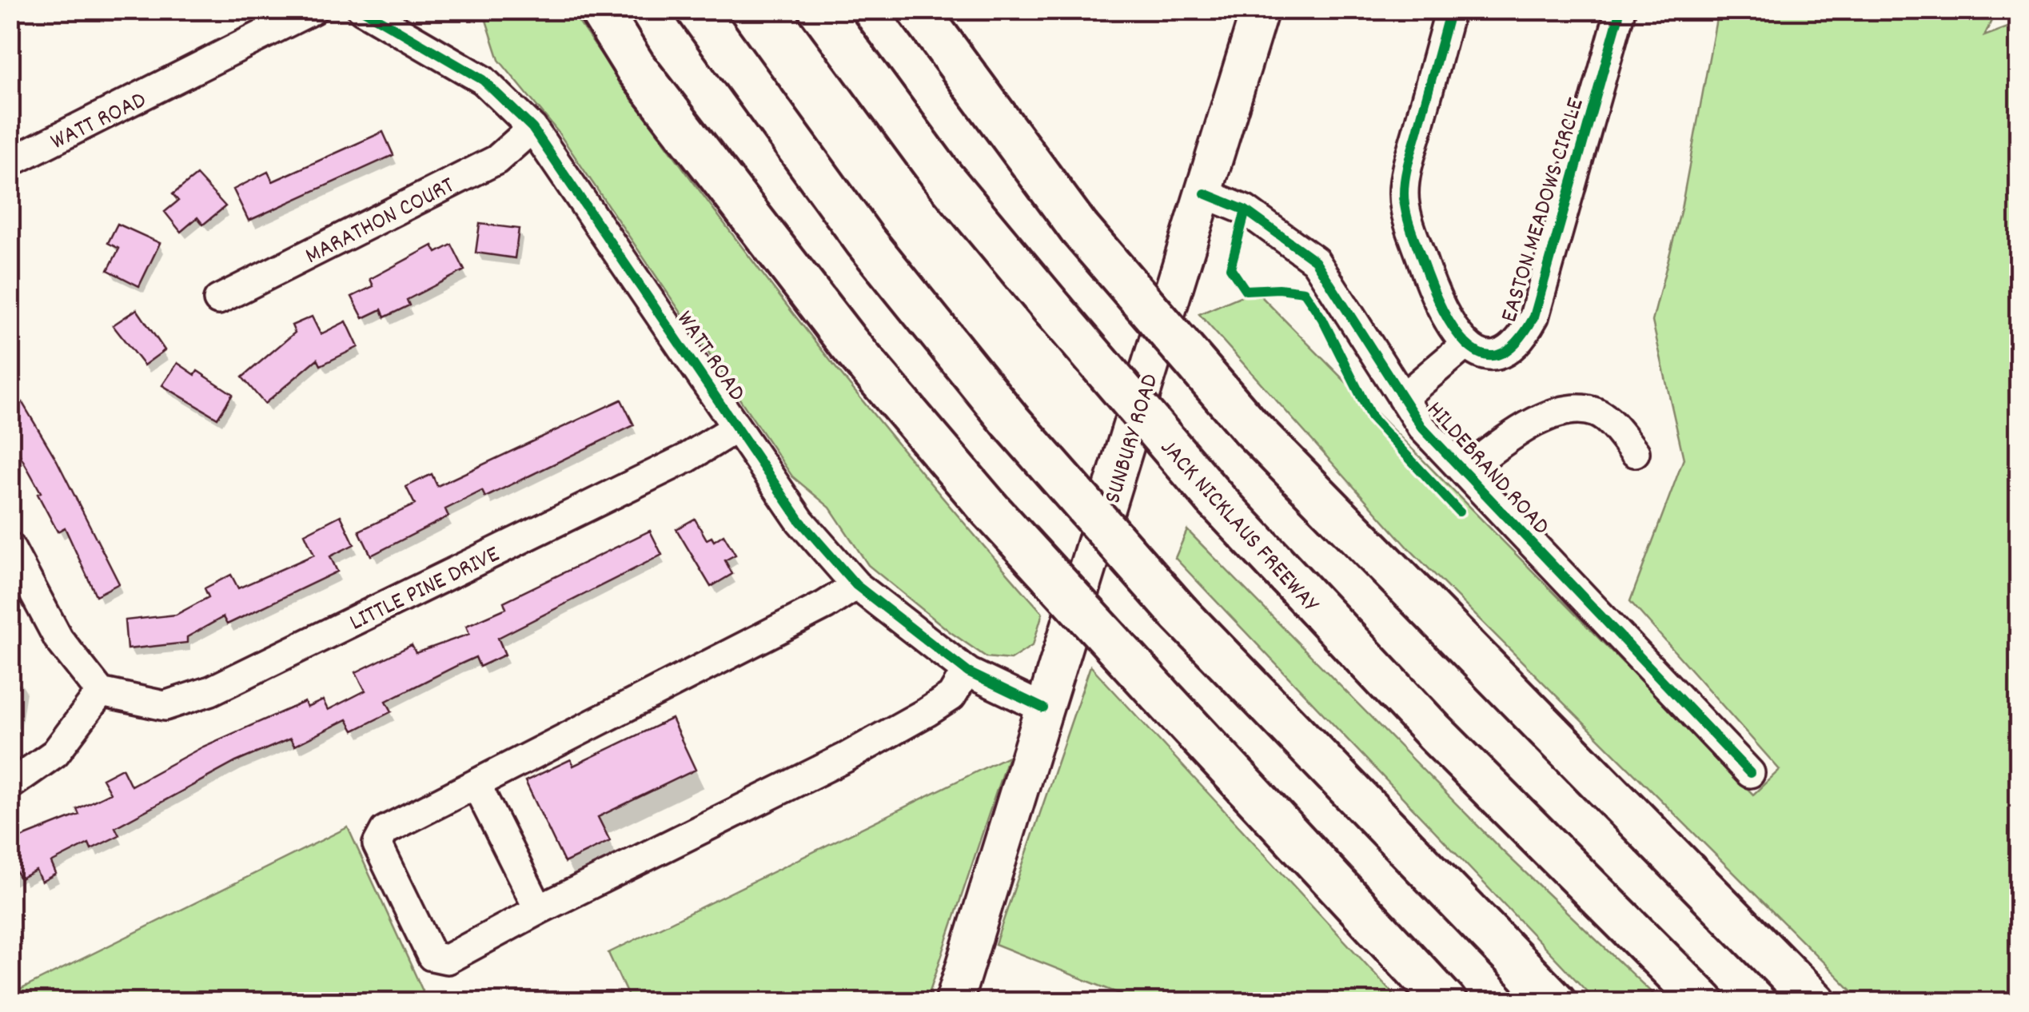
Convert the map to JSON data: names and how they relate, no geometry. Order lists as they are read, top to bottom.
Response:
{
  "streets": {
    "highway": ["JACK NICKLAUS FREEWAY"],
    "main road": ["SUNBURY ROAD"],
    "street": [
      "WATT ROAD",
      "EASTON MEADOWS CIRCLE",
      "MARATHON COURT",
      "HILDEBRAND ROAD",
      "LITTLE PINE DRIVE"
    ]
  },
  "crossings": [
    ["WATT ROAD", "MARATHON COURT"],
    ["WATT ROAD", "SUNBURY ROAD"],
    ["WATT ROAD", "LITTLE PINE DRIVE"],
    ["SUNBURY ROAD", "HILDEBRAND ROAD"]
  ]
}
